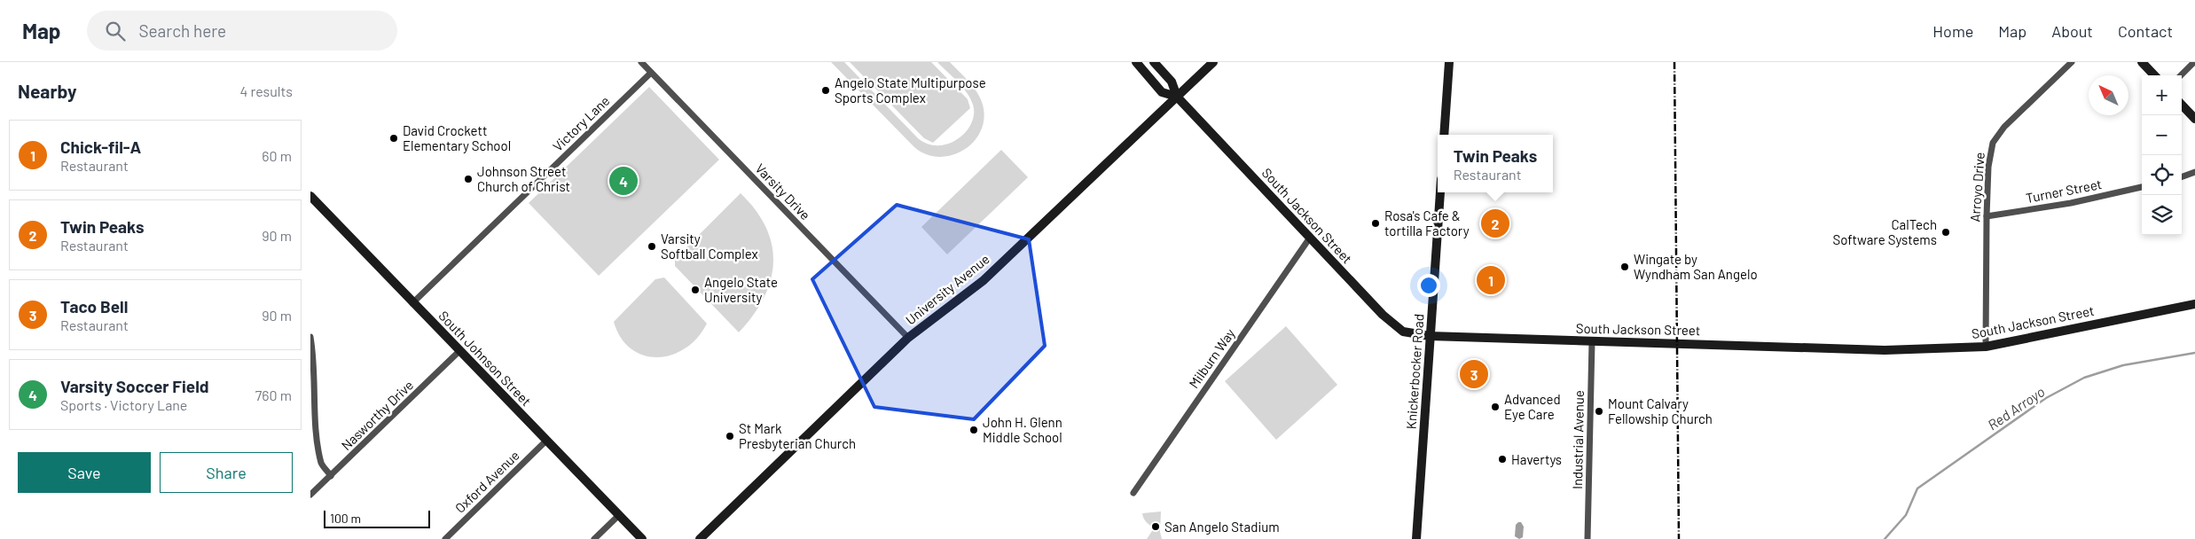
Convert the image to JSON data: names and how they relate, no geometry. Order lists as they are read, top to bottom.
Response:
{
  "streets": {
    "main road": [
      "South Jackson Street",
      "University Avenue",
      "South Johnson Street",
      "Knickerbocker Road"
    ],
    "street": [
      "Victory Lane",
      "Arroyo Drive",
      "Turner Street",
      "Varsity Drive",
      "Milburn Way",
      "Nasworthy Drive",
      "Industrial Avenue",
      "Oxford Avenue"
    ]
  },
  "crossings": [
    ["Victory Lane", "Varsity Drive"],
    ["Victory Lane", "South Johnson Street"],
    ["Arroyo Drive", "Turner Street"],
    ["Arroyo Drive", "South Jackson Street"],
    ["Varsity Drive", "University Avenue"],
    ["South Jackson Street", "University Avenue"],
    ["South Jackson Street", "Milburn Way"],
    ["South Jackson Street", "Knickerbocker Road"],
    ["South Jackson Street", "Industrial Avenue"],
    ["South Johnson Street", "Nasworthy Drive"],
    ["South Johnson Street", "Oxford Avenue"]
  ],
  "water": ["Red Arroyo"],
  "places": [
    "Angelo State Multipurpose Sports Complex",
    "David Crockett Elementary School",
    "Johnson Street Church of Christ",
    "Rosa's Cafe & tortilla Factory",
    "CalTech Software Systems",
    "Varsity Softball Complex",
    "Wingate by Wyndham San Angelo",
    "Angelo State University",
    "Advanced Eye Care",
    "Mount Calvary Fellowship Church",
    "John H. Glenn Middle School",
    "St Mark Presbyterian Church",
    "Havertys",
    "San Angelo Stadium"
  ],
  "scale_bar": "100 m",
  "north": "top left",
  "page": {
    "header": "Map",
    "search": "Search here",
    "nav": [
      "Home",
      "Map",
      "About",
      "Contact"
    ],
    "heading": ["Nearby", "4 results"],
    "map_buttons": ["+", "−"],
    "list": [
      {
        "mark": "1",
        "name": "Chick-fil-A",
        "note": "Restaurant",
        "value": "60 m"
      },
      {
        "mark": "2",
        "name": "Twin Peaks",
        "note": "Restaurant",
        "value": "90 m"
      },
      {
        "mark": "3",
        "name": "Taco Bell",
        "note": "Restaurant",
        "value": "90 m"
      },
      {
        "mark": "4",
        "name": "Varsity Soccer Field",
        "note": "Sports · Victory Lane",
        "value": "760 m"
      }
    ],
    "popup": ["Twin Peaks", "Restaurant"],
    "pins": [
      "4",
      "2",
      "1",
      "3"
    ],
    "buttons": ["Save", "Share"],
    "scale": "100 m"
  }
}
